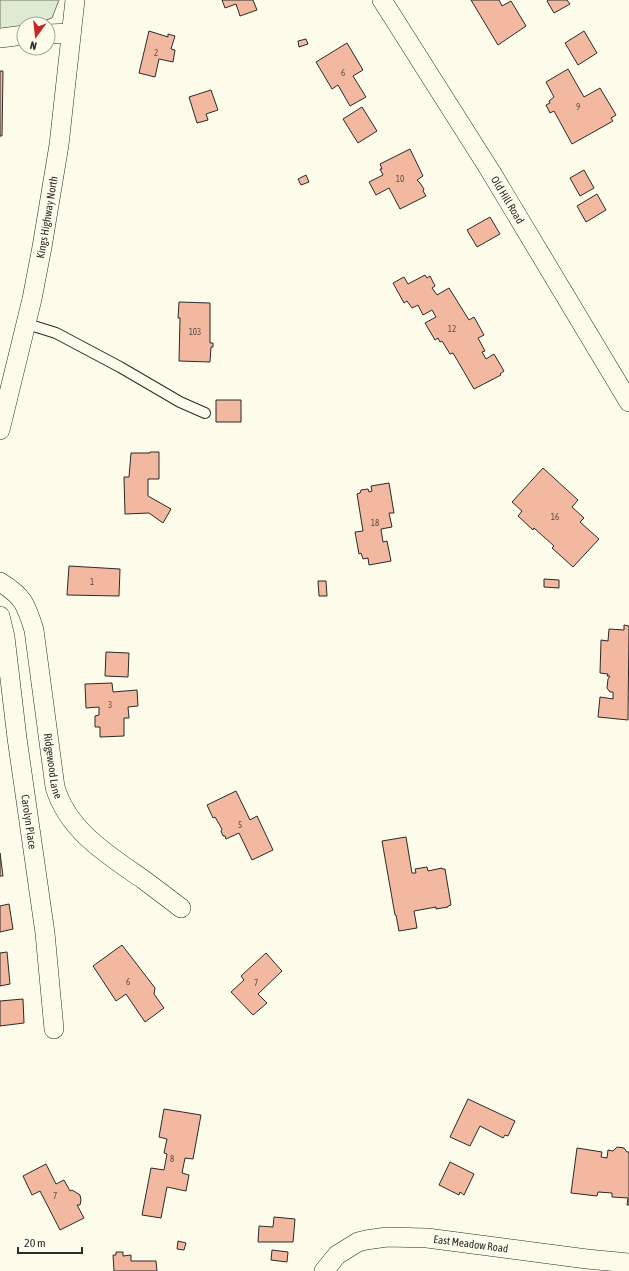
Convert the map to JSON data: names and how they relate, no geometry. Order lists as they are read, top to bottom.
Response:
{
  "streets": {
    "street": [
      "Old Hill Road",
      "Kings Highway North",
      "Ridgewood Lane",
      "Carolyn Place",
      "East Meadow Road"
    ]
  },
  "house_numbers": [
    "2",
    "6",
    "9",
    "10",
    "12",
    "103",
    "16",
    "18",
    "1",
    "3",
    "5",
    "6",
    "7",
    "8",
    "7"
  ],
  "scale_bar": "20 m",
  "north": "bottom"
}
